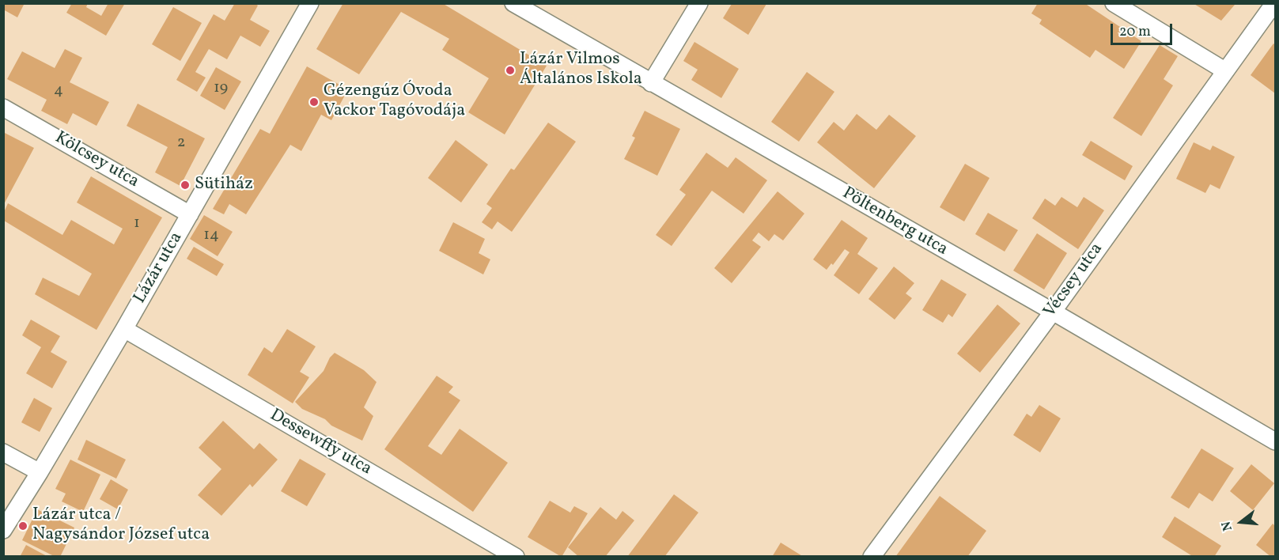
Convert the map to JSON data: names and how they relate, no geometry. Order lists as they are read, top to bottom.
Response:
{
  "streets": {
    "street": [
      "Kölcsey utca",
      "Pöltenberg utca",
      "Lázár utca",
      "Vécsey utca",
      "Dessewffy utca"
    ]
  },
  "crossings": [
    ["Kölcsey utca", "Lázár utca"],
    ["Pöltenberg utca", "Vécsey utca"],
    ["Lázár utca", "Dessewffy utca"]
  ],
  "places": [
    "Lázár Vilmos Általános Iskola",
    "Gézengúz Óvoda Vackor Tagóvodája",
    "Sütiház",
    "Lázár utca / Nagysándor József utca"
  ],
  "house_numbers": [
    "19",
    "4",
    "2",
    "1",
    "14"
  ],
  "scale_bar": "20 m",
  "north": "left"
}
